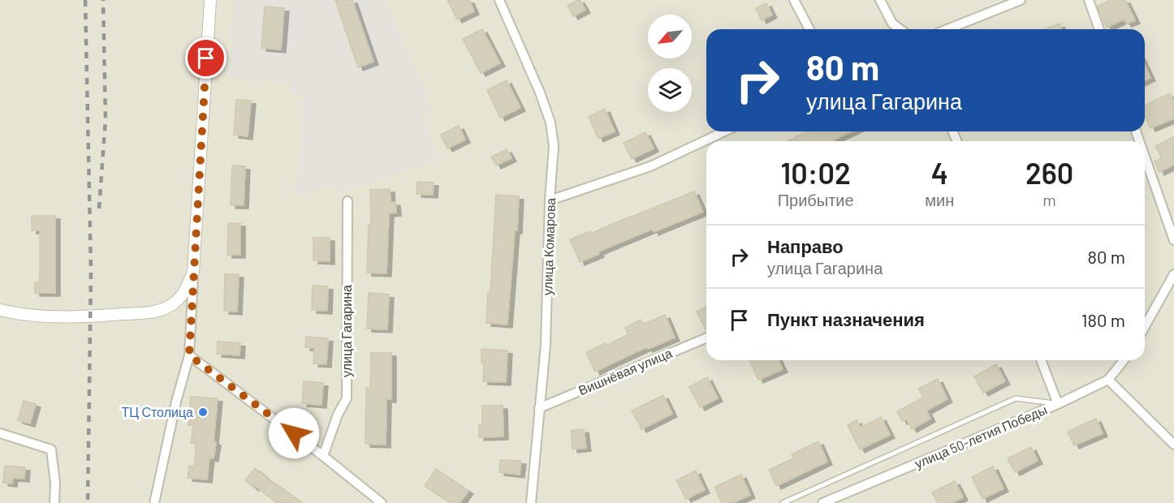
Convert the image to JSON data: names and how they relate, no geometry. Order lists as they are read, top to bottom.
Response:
{
  "streets": {
    "street": [
      "улица Комарова",
      "улица Гагарина",
      "Вишнёвая улица",
      "улица 50-летия Победы"
    ]
  },
  "crossings": [
    ["улица Комарова", "Вишнёвая улица"]
  ],
  "places": ["ТЦ Столица"],
  "north": "bottom left",
  "page": {
    "turn": ["80 m", "улица Гагарина"],
    "eta": [
      "10:02",
      "Прибытие",
      "4",
      "мин",
      "260",
      "m"
    ],
    "list": [
      {
        "name": "Направо",
        "note": "улица Гагарина",
        "value": "80 m"
      },
      {
        "name": "Пункт назначения",
        "value": "180 m"
      }
    ]
  }
}
